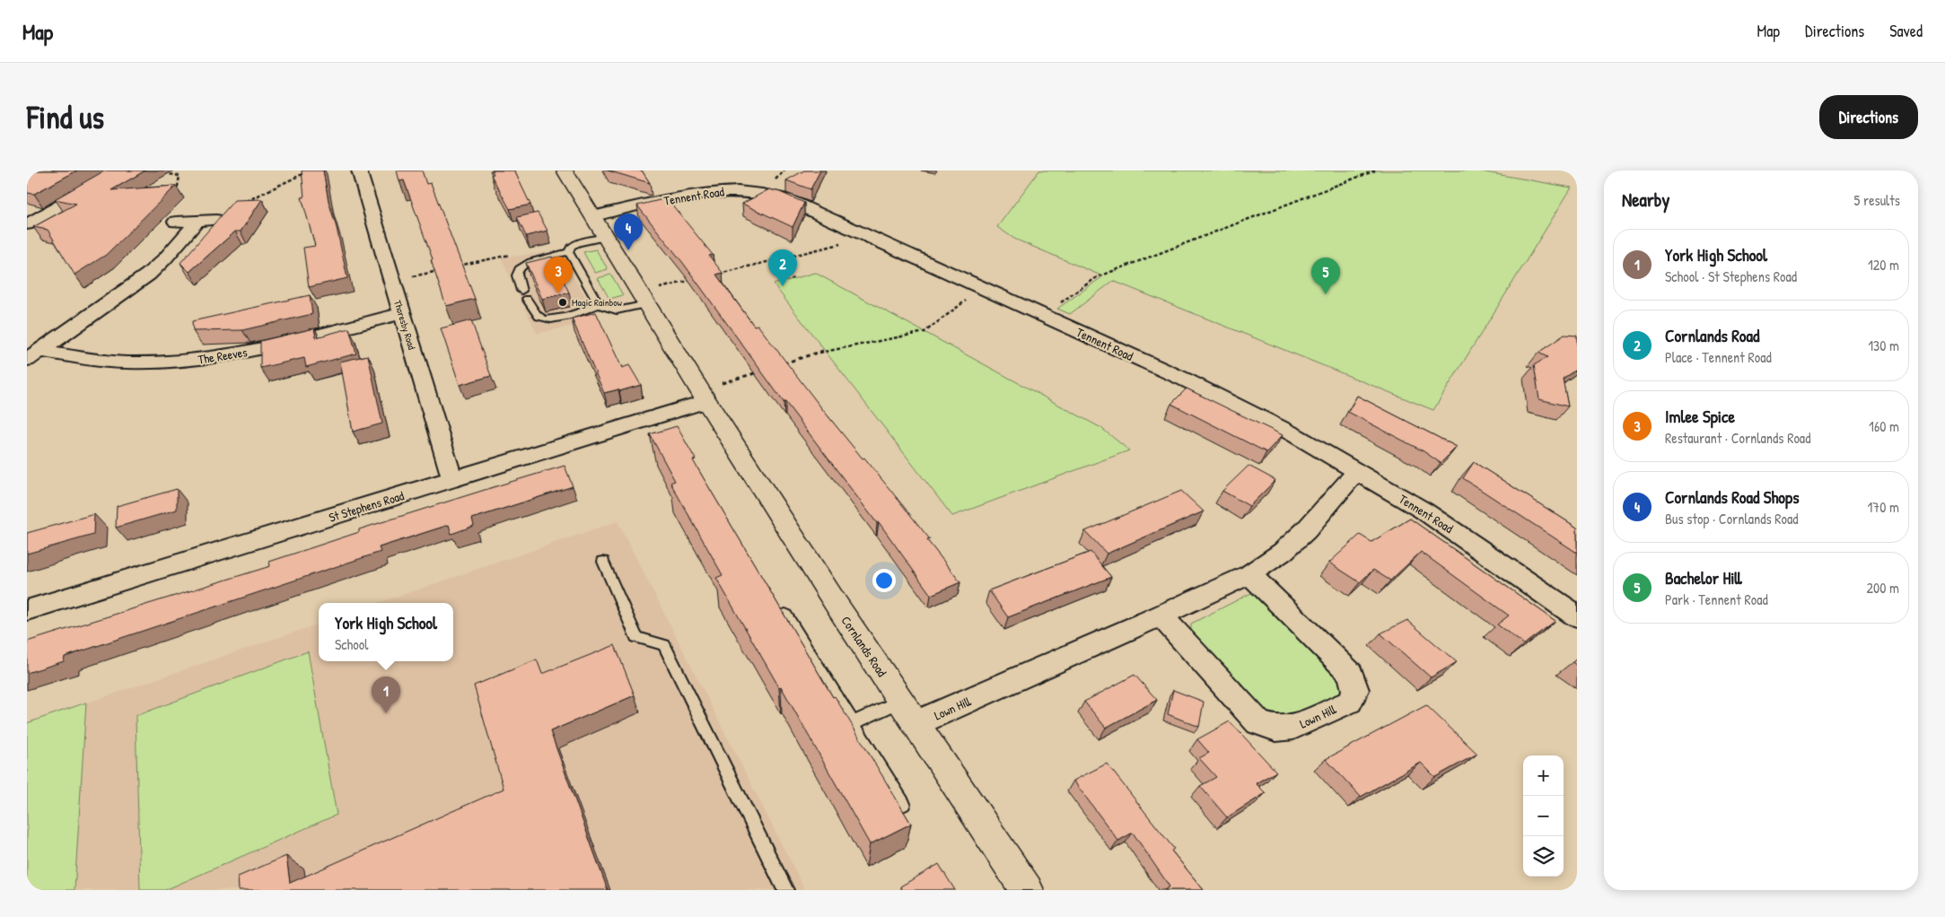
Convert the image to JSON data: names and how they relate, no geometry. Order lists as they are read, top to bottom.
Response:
{
  "streets": {
    "street": [
      "Tennent Road",
      "Thoresby Road",
      "The Reeves",
      "St Stephens Road",
      "Cornlands Road",
      "Lown Hill"
    ]
  },
  "crossings": [
    ["Tennent Road", "Cornlands Road"],
    ["Tennent Road", "Lown Hill"],
    ["Thoresby Road", "The Reeves"],
    ["Thoresby Road", "St Stephens Road"],
    ["St Stephens Road", "Cornlands Road"],
    ["Cornlands Road", "Lown Hill"]
  ],
  "places": ["Magic Rainbow"],
  "page": {
    "header": "Map",
    "nav": ["Map", "Directions", "Saved"],
    "buttons": "Directions",
    "title": "Find us",
    "heading": ["Nearby", "5 results"],
    "pins": [
      "4",
      "2",
      "3",
      "5",
      "1"
    ],
    "list": [
      {
        "mark": "1",
        "name": "York High School",
        "note": "School · St Stephens Road",
        "value": "120 m"
      },
      {
        "mark": "2",
        "name": "Cornlands Road",
        "note": "Place · Tennent Road",
        "value": "130 m"
      },
      {
        "mark": "3",
        "name": "Imlee Spice",
        "note": "Restaurant · Cornlands Road",
        "value": "160 m"
      },
      {
        "mark": "4",
        "name": "Cornlands Road Shops",
        "note": "Bus stop · Cornlands Road",
        "value": "170 m"
      },
      {
        "mark": "5",
        "name": "Bachelor Hill",
        "note": "Park · Tennent Road",
        "value": "200 m"
      }
    ],
    "popup": ["York High School", "School"],
    "map_buttons": ["+", "−"]
  }
}
